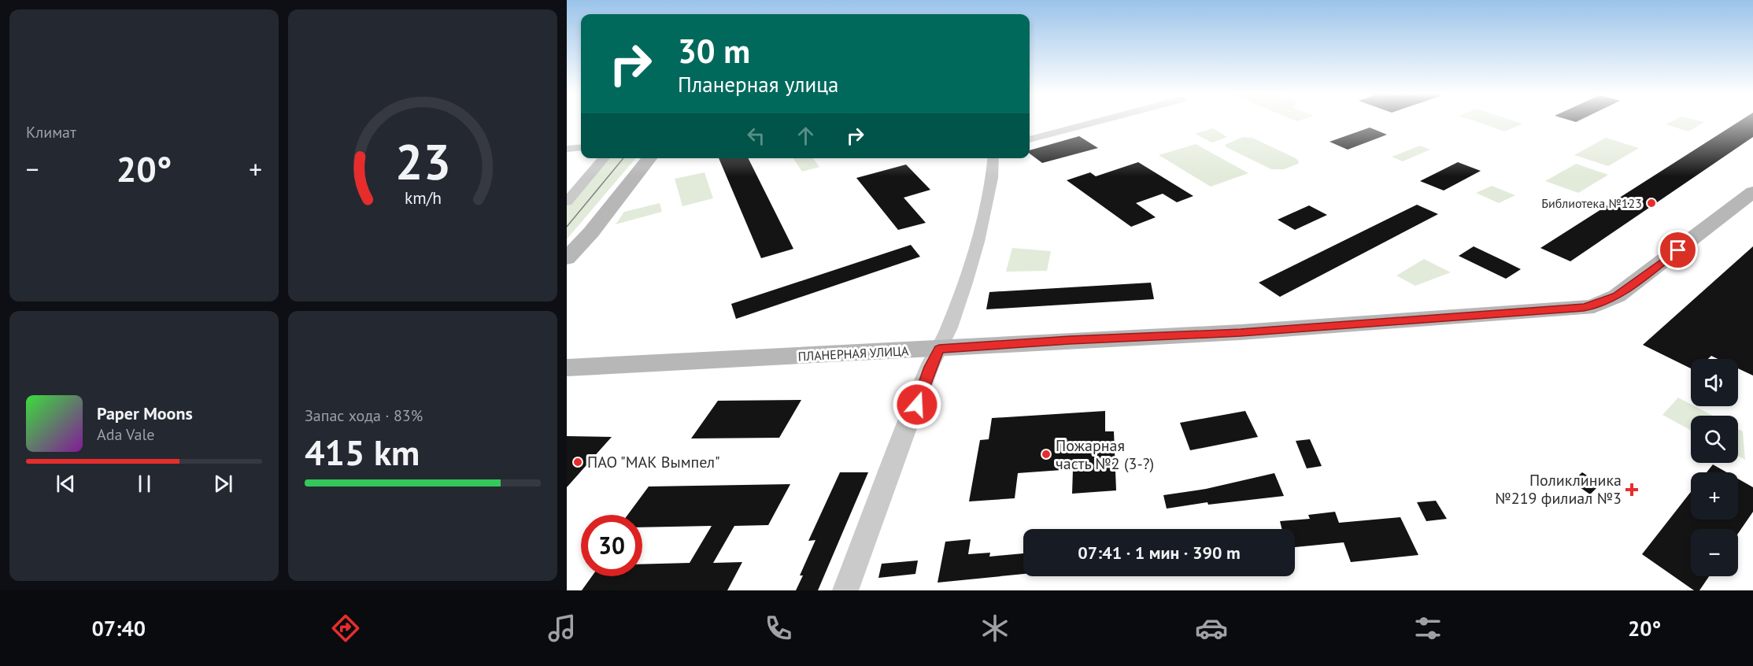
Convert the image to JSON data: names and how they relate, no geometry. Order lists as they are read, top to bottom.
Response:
{
  "streets": {
    "main road": ["ПЛАНЕРНАЯ УЛИЦА"]
  },
  "places": {
    "other": ["Библиотека №123", "Пожарная часть №2 (3-?)", "ПАО \"МАК Вымпел\""],
    "health": ["Поликлиника №219 филиал №3"]
  },
  "page": {
    "tile": [
      "Климат",
      ["Запас хода · 83%", "415 km"]
    ],
    "turn": ["30 m", "Планерная улица"],
    "heat": ["−", "20°", "+"],
    "map_buttons": ["+", "−"],
    "song": ["Paper Moons", "Ada Vale"],
    "limit": "30",
    "trip": "07:41 · 1 мин · 390 m",
    "tabs": ["07:40", "20°"],
    "gauge": ["23", "km/h"]
  }
}
